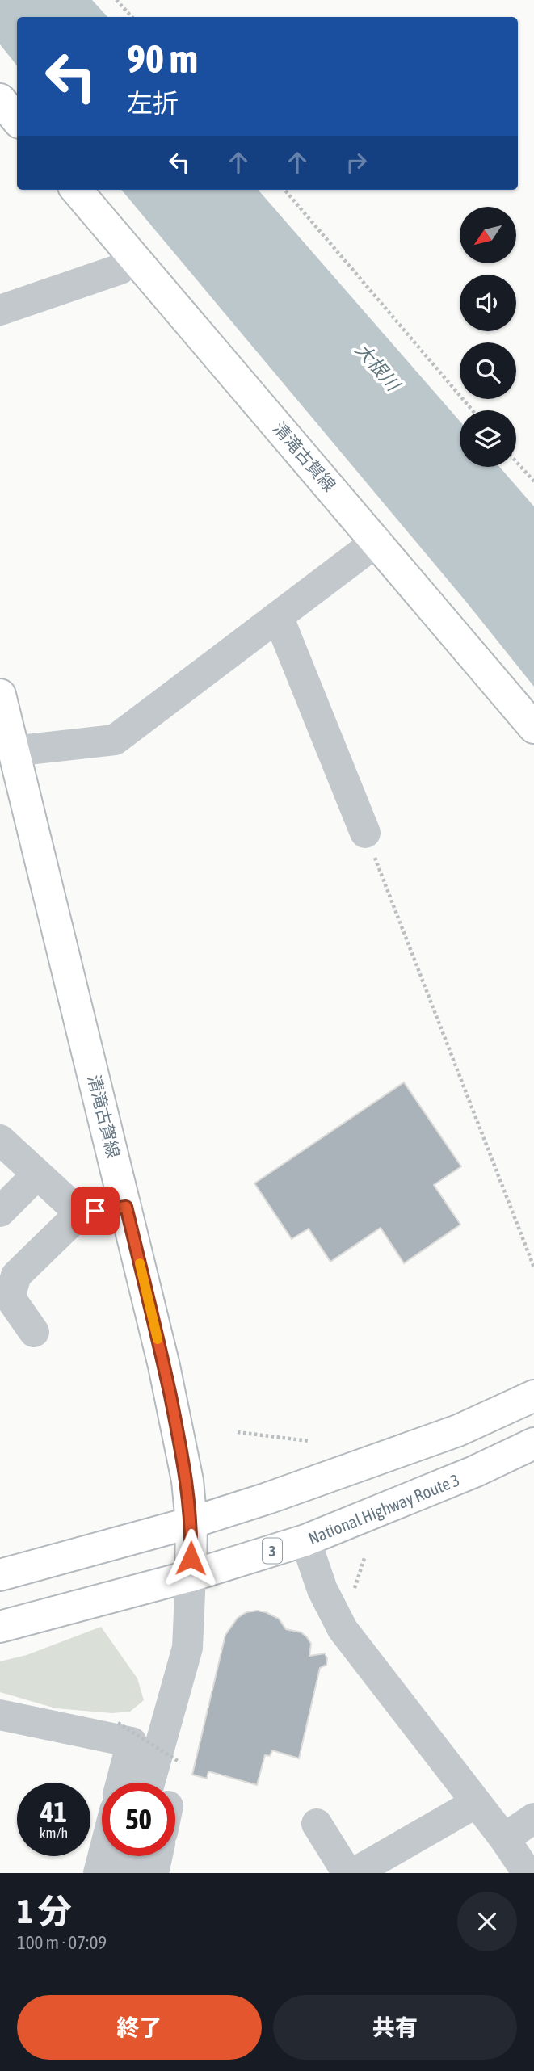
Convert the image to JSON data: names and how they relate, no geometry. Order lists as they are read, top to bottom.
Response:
{
  "streets": {
    "main road": ["清滝古賀線", "National Highway Route 3", "3"]
  },
  "crossings": [
    ["清滝古賀線", "National Highway Route 3"]
  ],
  "water": ["大根川"],
  "north": "bottom left",
  "page": {
    "turn": ["90 m", "左折"],
    "speed": "41 km/h",
    "limit": "50",
    "heading": ["1 分", "100 m · 07:09"],
    "buttons": ["終了", "共有"]
  }
}
